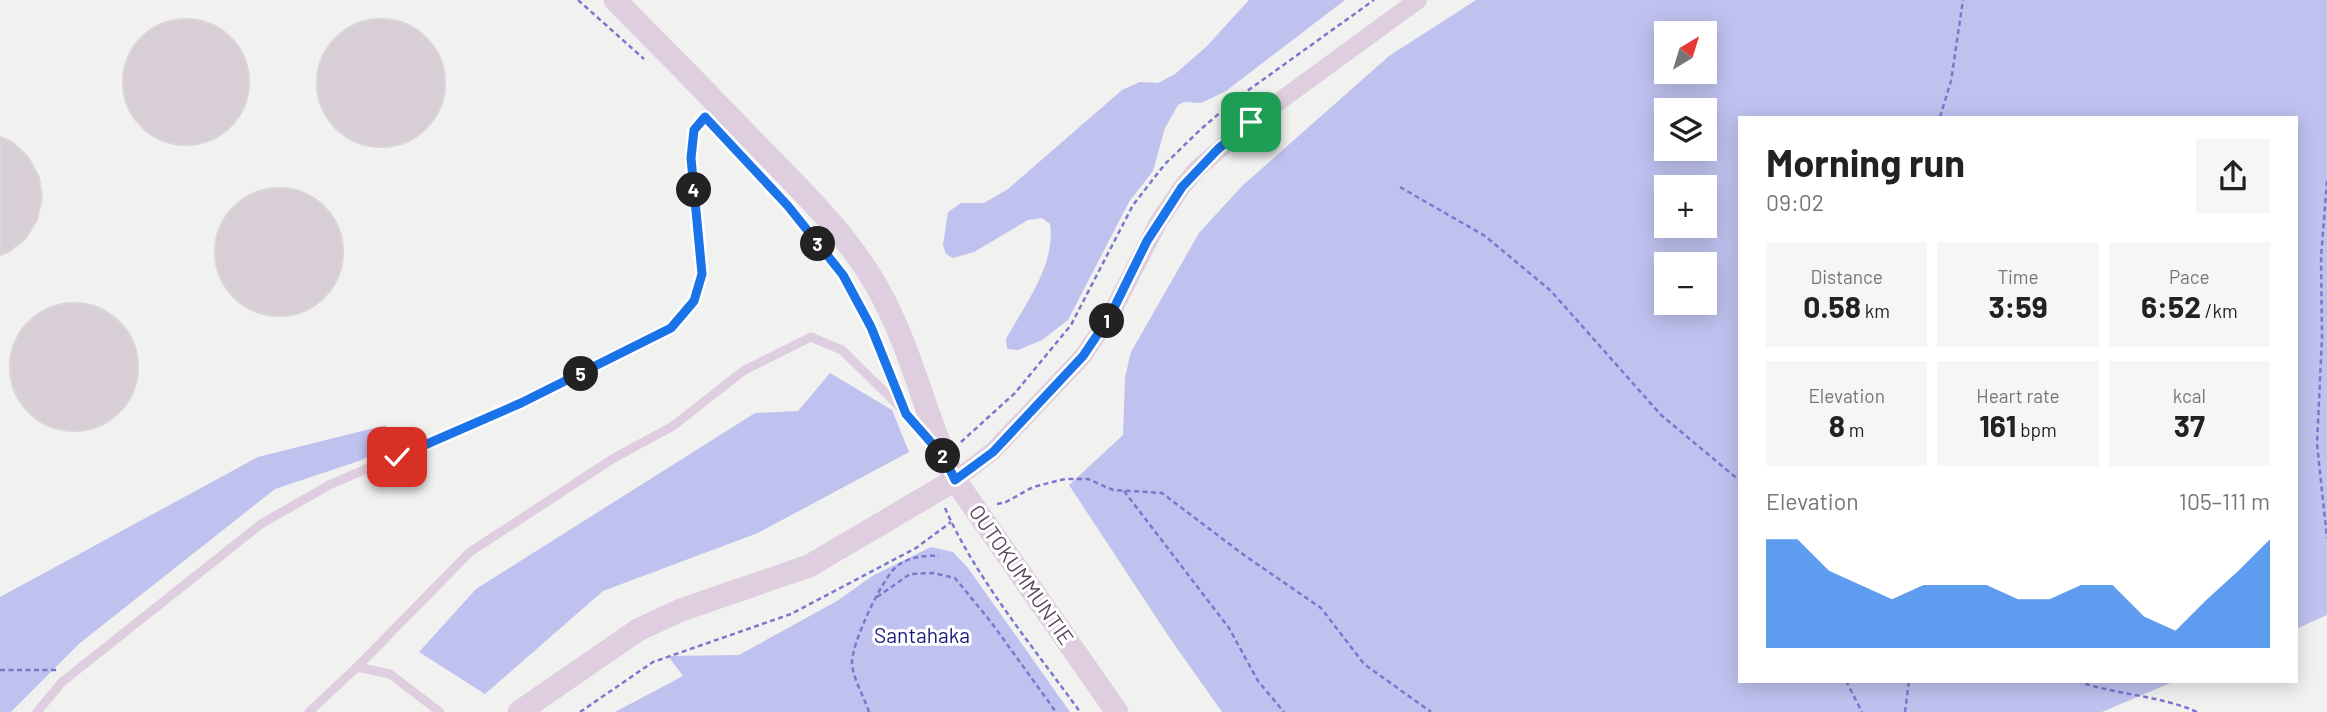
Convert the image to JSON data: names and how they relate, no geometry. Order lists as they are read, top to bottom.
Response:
{
  "streets": {
    "street": ["OUTOKUMMUNTIE"]
  },
  "parks": ["Santahaka"],
  "north": "top right",
  "page": {
    "map_buttons": ["+", "−"],
    "heading": ["Morning run", "09:02"],
    "pins": [
      "4",
      "3",
      "1",
      "5",
      "2"
    ],
    "stats": [
      ["Distance", "0.58 km"],
      ["Time", "3:59"],
      ["Pace", "6:52 /km"],
      ["Elevation", "8 m"],
      ["Heart rate", "161 bpm"],
      ["kcal", "37"]
    ],
    "chart": ["Elevation", "105–111 m"]
  }
}
